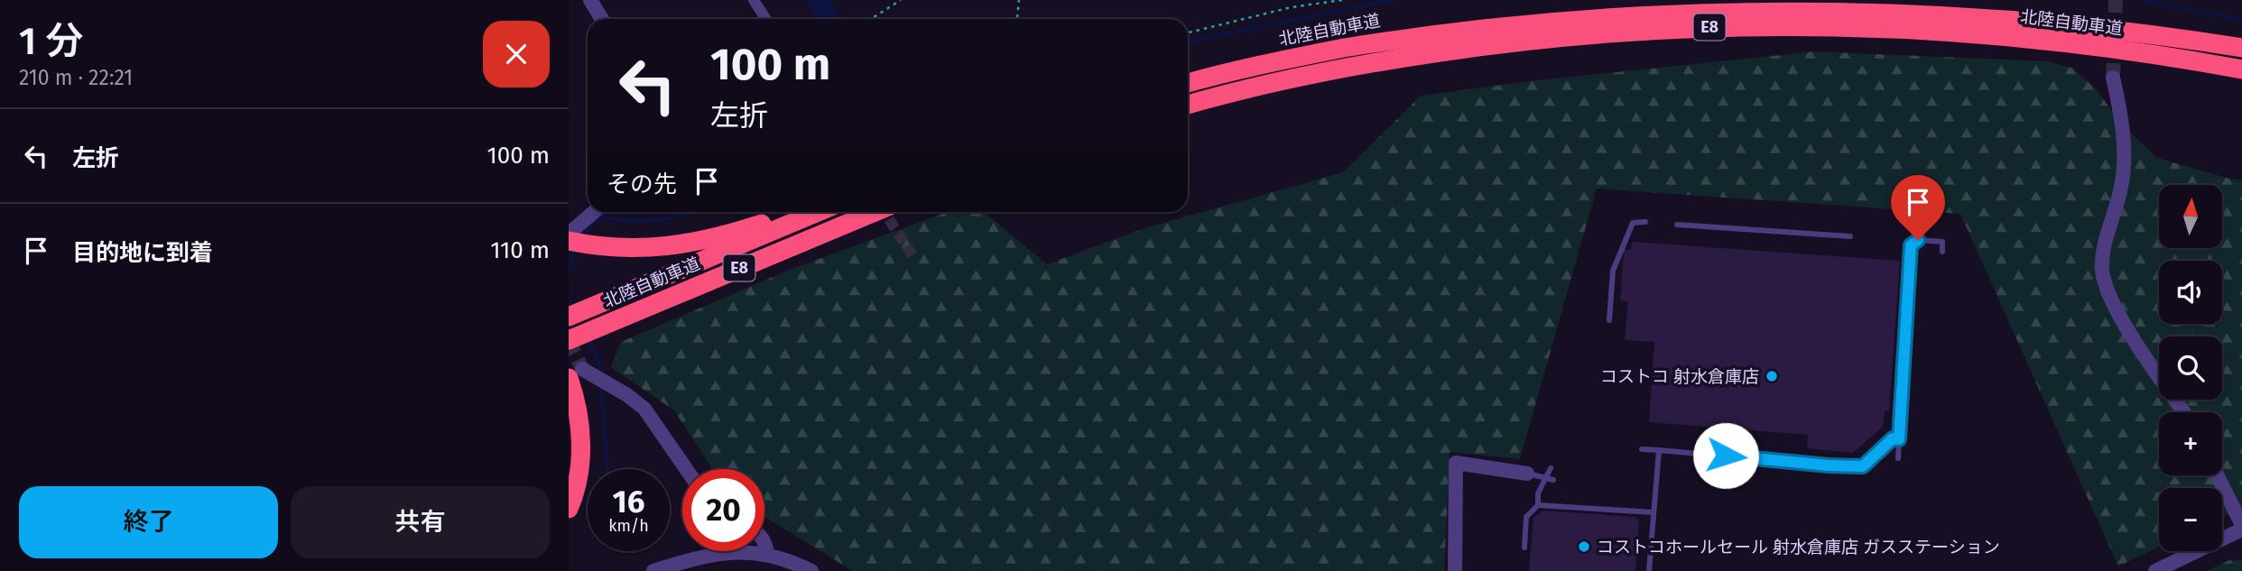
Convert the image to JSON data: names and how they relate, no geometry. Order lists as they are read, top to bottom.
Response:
{
  "streets": {
    "highway": ["北陸自動車道", "E8"]
  },
  "places": ["コストコ 射水倉庫店", "コストコホールセール 射水倉庫店 ガスステーション"],
  "north": "top",
  "page": {
    "heading": ["1 分", "210 m · 22:21"],
    "turn": ["100 m", "左折"],
    "list": [
      {
        "name": "左折",
        "value": "100 m"
      },
      {
        "name": "目的地に到着",
        "value": "110 m"
      }
    ],
    "then": "その先",
    "map_buttons": ["+", "−"],
    "speed": "16 km/h",
    "limit": "20",
    "buttons": ["終了", "共有"]
  }
}
